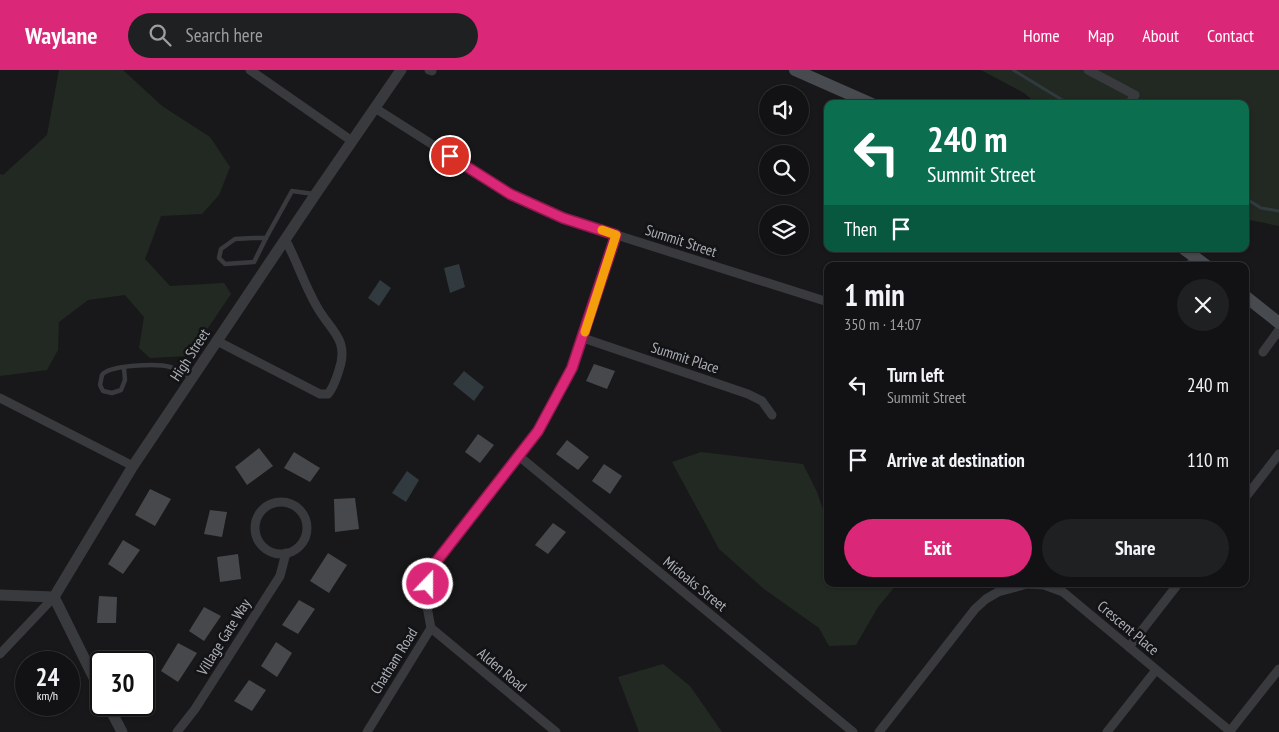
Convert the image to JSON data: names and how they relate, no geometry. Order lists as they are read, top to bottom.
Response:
{
  "streets": {
    "street": [
      "Summit Street",
      "High Street",
      "Summit Place",
      "Midoaks Street",
      "Crescent Place",
      "Village Gate Way",
      "Chatham Road",
      "Alden Road"
    ]
  },
  "crossings": [
    ["Summit Street", "High Street"],
    ["Summit Street", "Chatham Road"],
    ["Summit Place", "Chatham Road"],
    ["Midoaks Street", "Chatham Road"],
    ["Chatham Road", "Alden Road"]
  ],
  "page": {
    "header": "Waylane",
    "search": "Search here",
    "nav": [
      "Home",
      "Map",
      "About",
      "Contact"
    ],
    "turn": ["240 m", "Summit Street"],
    "then": "Then",
    "heading": ["1 min", "350 m · 14:07"],
    "list": [
      {
        "name": "Turn left",
        "note": "Summit Street",
        "value": "240 m"
      },
      {
        "name": "Arrive at destination",
        "value": "110 m"
      }
    ],
    "buttons": ["Exit", "Share"],
    "speed": "24 km/h",
    "limit": "30"
  }
}
